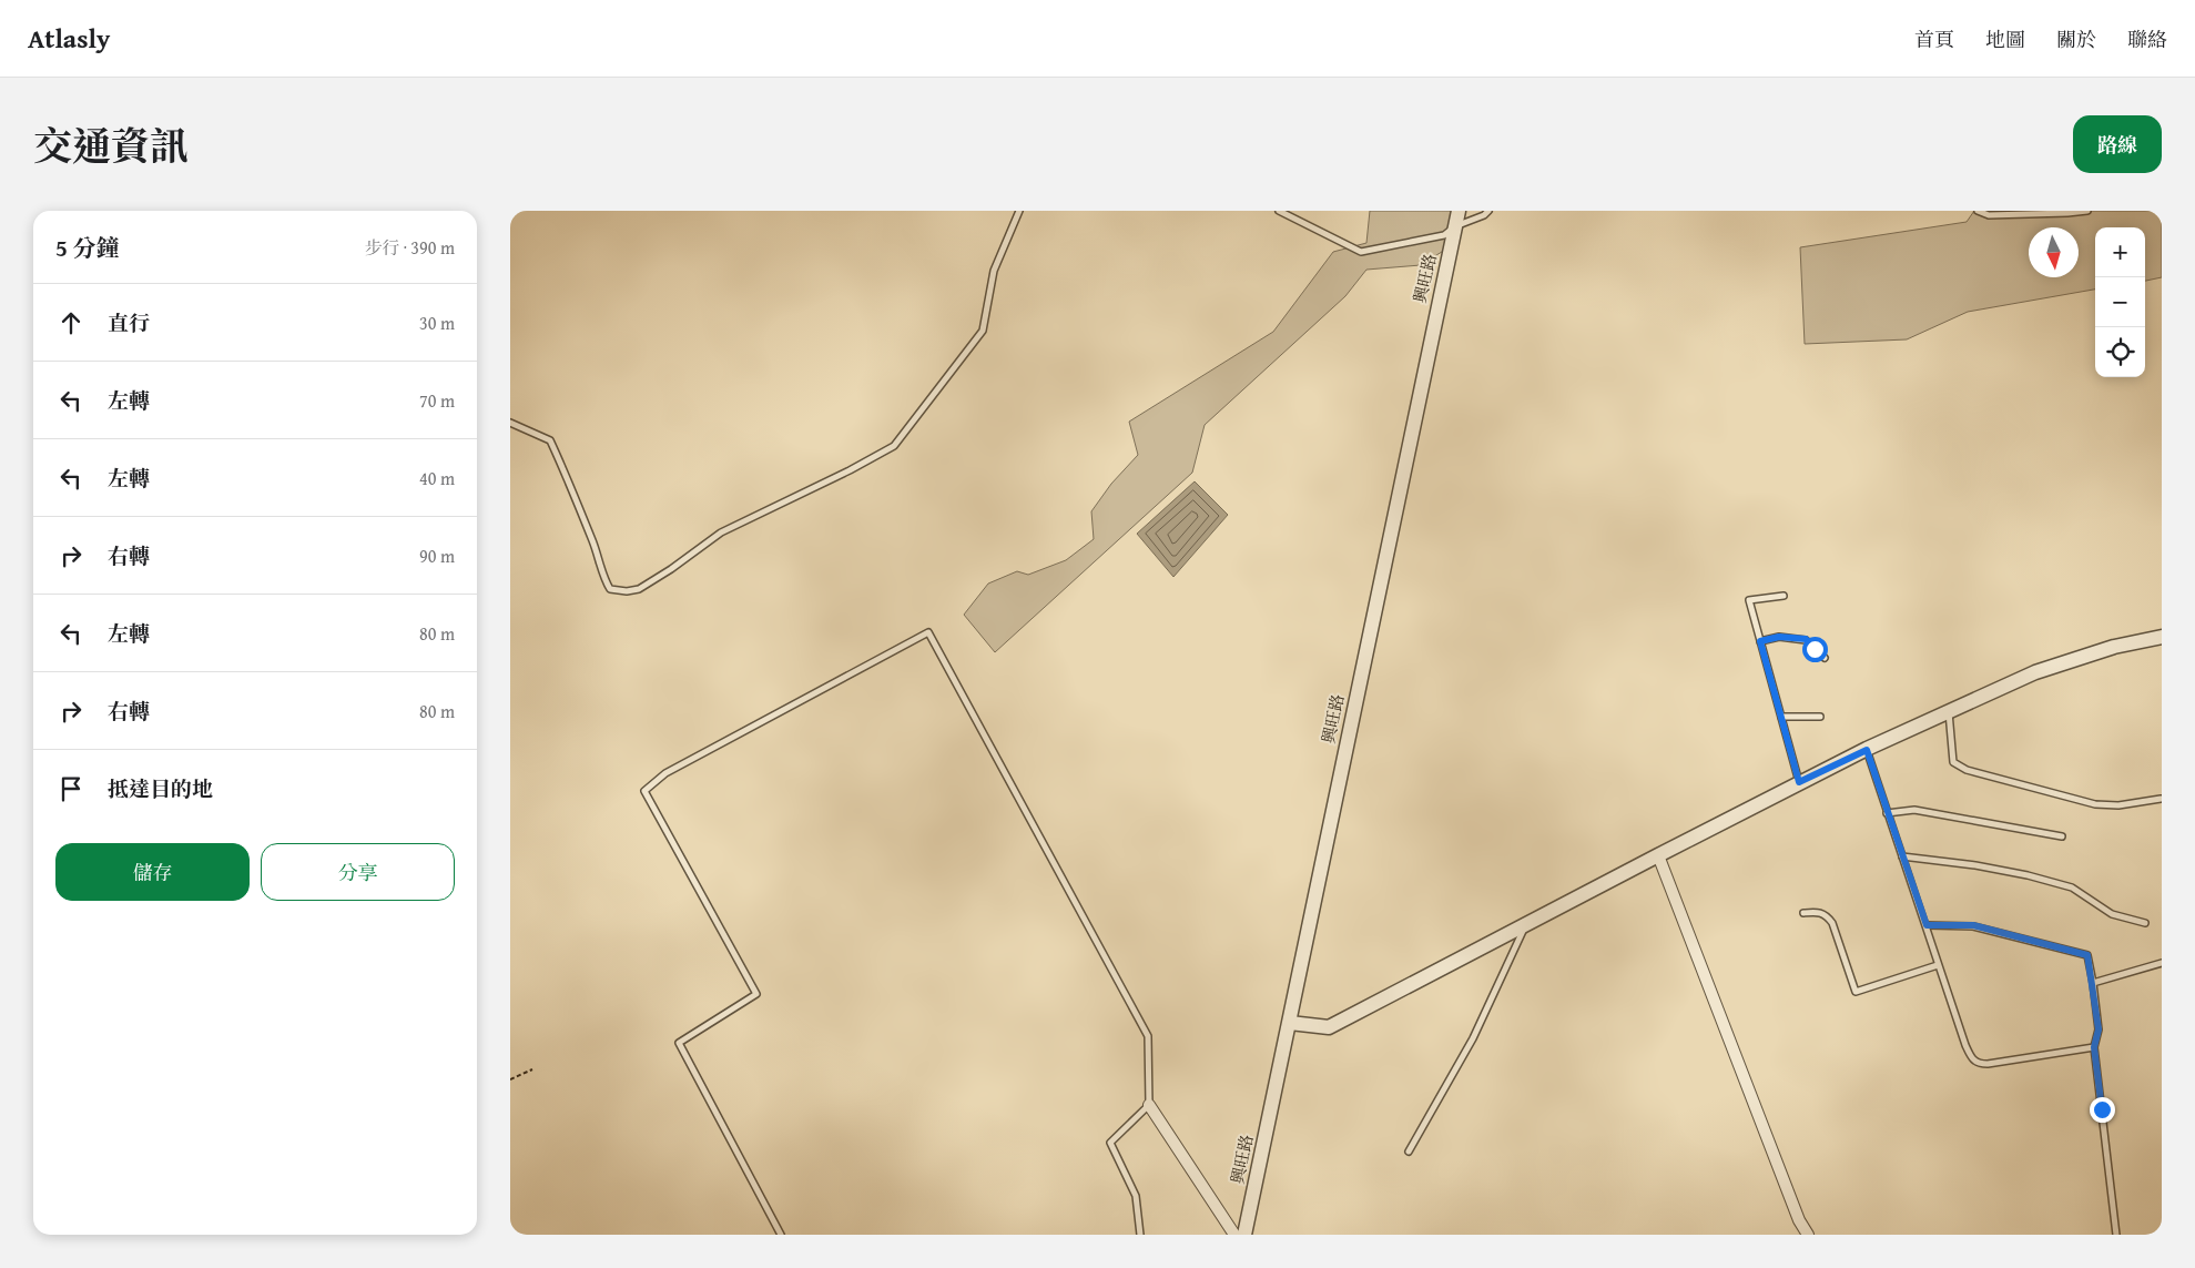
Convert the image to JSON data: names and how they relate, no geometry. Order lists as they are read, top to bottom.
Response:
{
  "streets": {
    "street": ["興旺路"]
  },
  "north": "bottom",
  "page": {
    "header": "Atlasly",
    "nav": [
      "首頁",
      "地圖",
      "關於",
      "聯絡"
    ],
    "title": "交通資訊",
    "buttons": [
      "路線",
      ["儲存", "分享"]
    ],
    "heading": ["5 分鐘", "步行 · 390 m"],
    "map_buttons": ["+", "−"],
    "list": [
      ["直行", "30 m"],
      ["左轉", "70 m"],
      ["左轉", "40 m"],
      ["右轉", "90 m"],
      ["左轉", "80 m"],
      ["右轉", "80 m"],
      "抵達目的地"
    ]
  }
}
